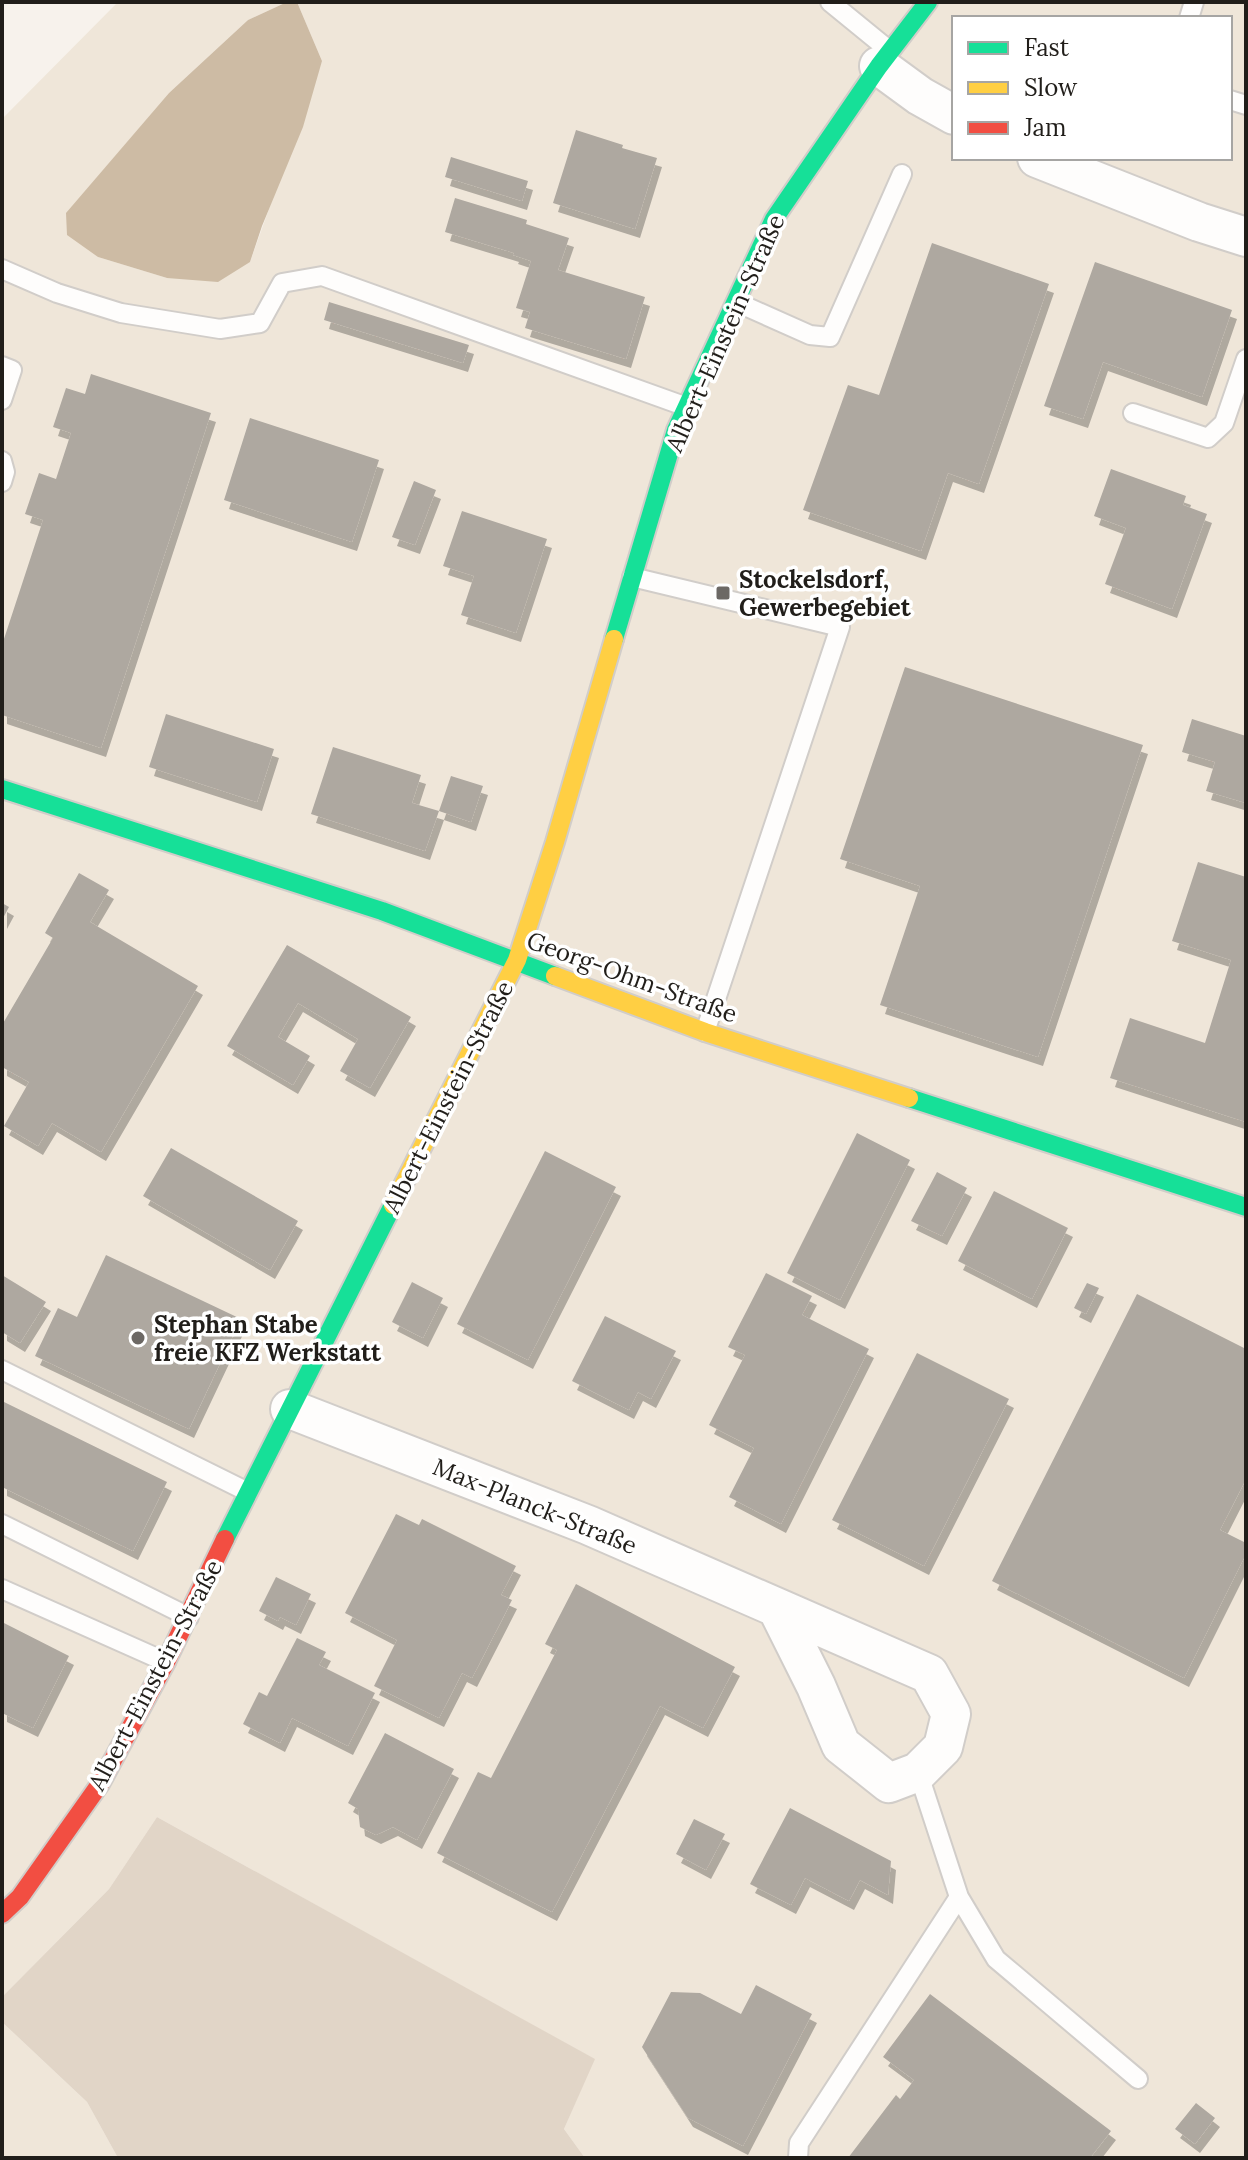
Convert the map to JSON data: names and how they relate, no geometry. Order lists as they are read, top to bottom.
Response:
{
  "streets": {
    "street": ["Albert-Einstein-Straße", "Georg-Ohm-Straße", "Max-Planck-Straße"]
  },
  "crossings": [
    ["Albert-Einstein-Straße", "Georg-Ohm-Straße"],
    ["Albert-Einstein-Straße", "Max-Planck-Straße"]
  ],
  "places": {
    "transit": ["Stockelsdorf, Gewerbegebiet"],
    "other": ["Stephan Stabe freie KFZ Werkstatt"]
  },
  "legend": ["Fast", "Slow", "Jam"]
}
